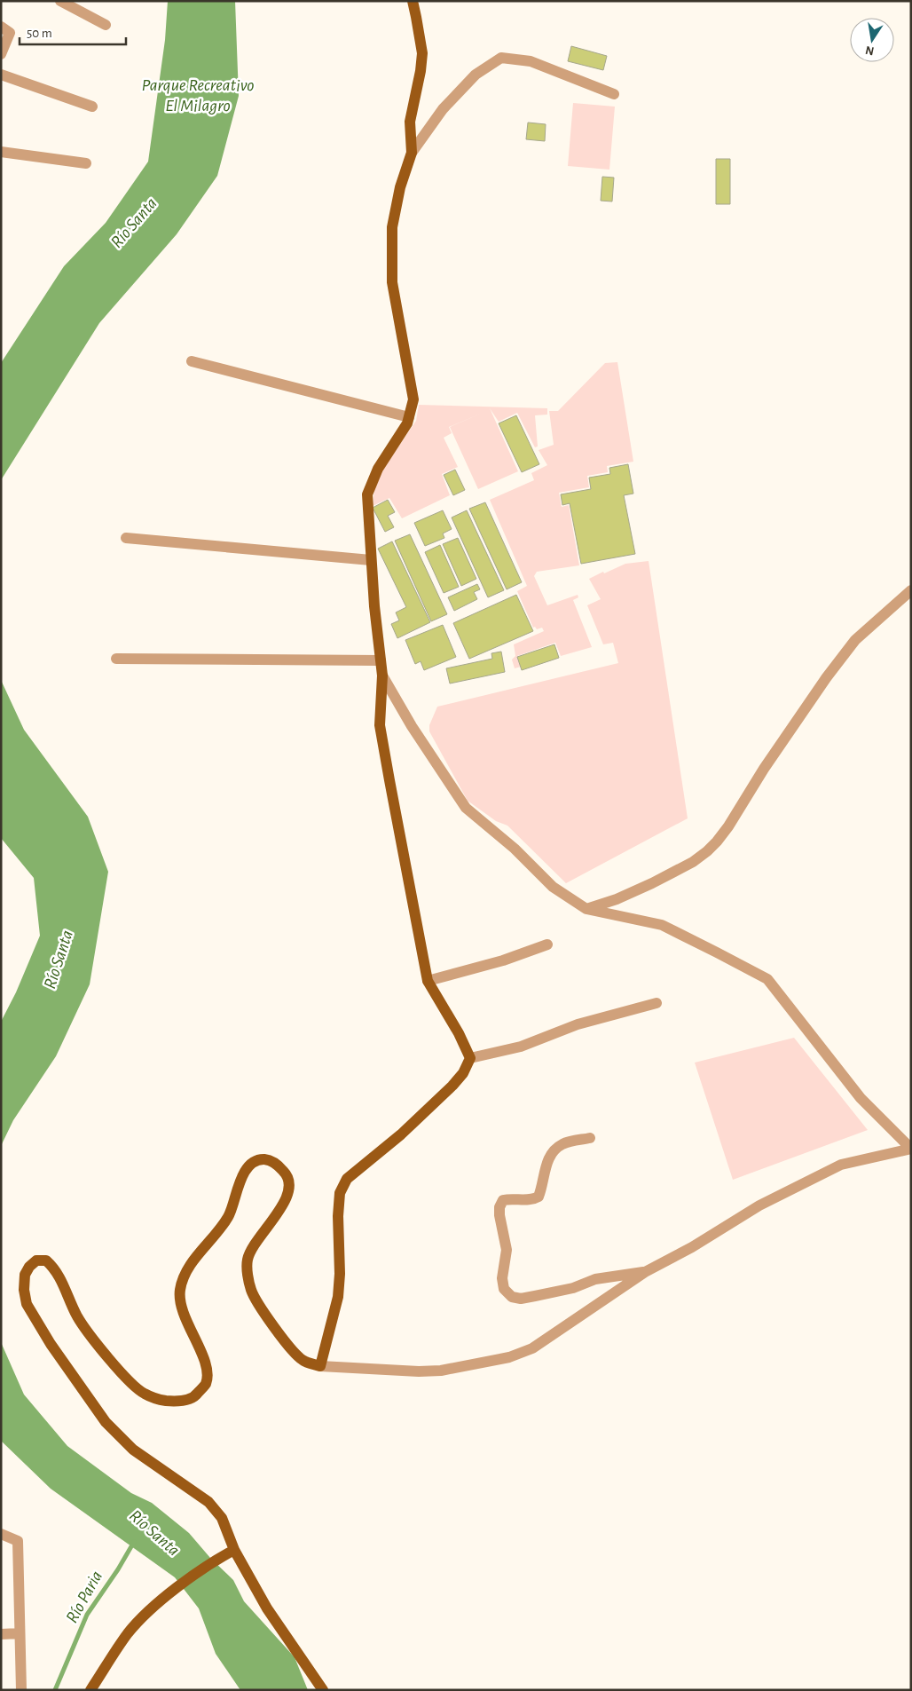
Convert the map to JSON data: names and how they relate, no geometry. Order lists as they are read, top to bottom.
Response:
{
  "water": ["Parque Recreativo El Milagro", "Río Santa", "Río Paria"],
  "scale_bar": "50 m",
  "north": "bottom"
}
